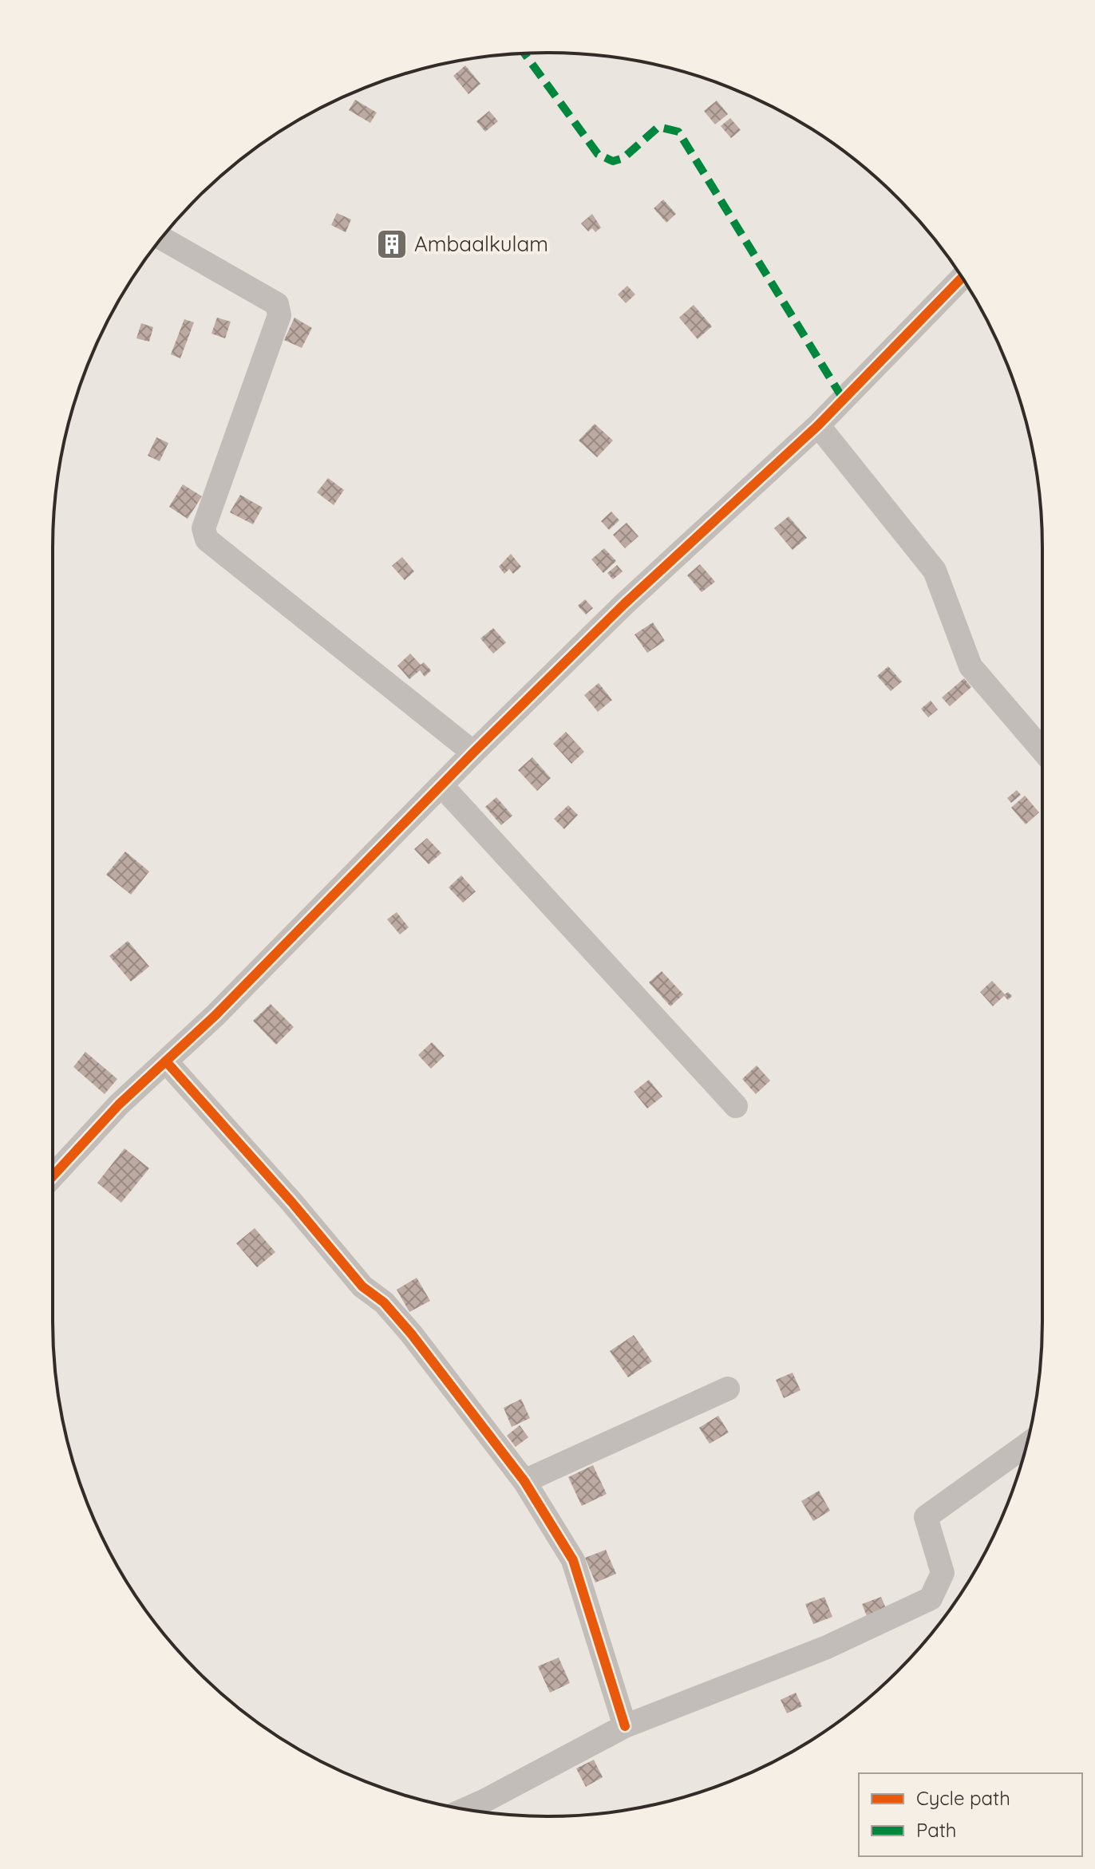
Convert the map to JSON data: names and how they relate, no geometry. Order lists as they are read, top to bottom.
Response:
{
  "places": {
    "building": ["Ambaalkulam"]
  },
  "legend": ["Cycle path", "Path"]
}
